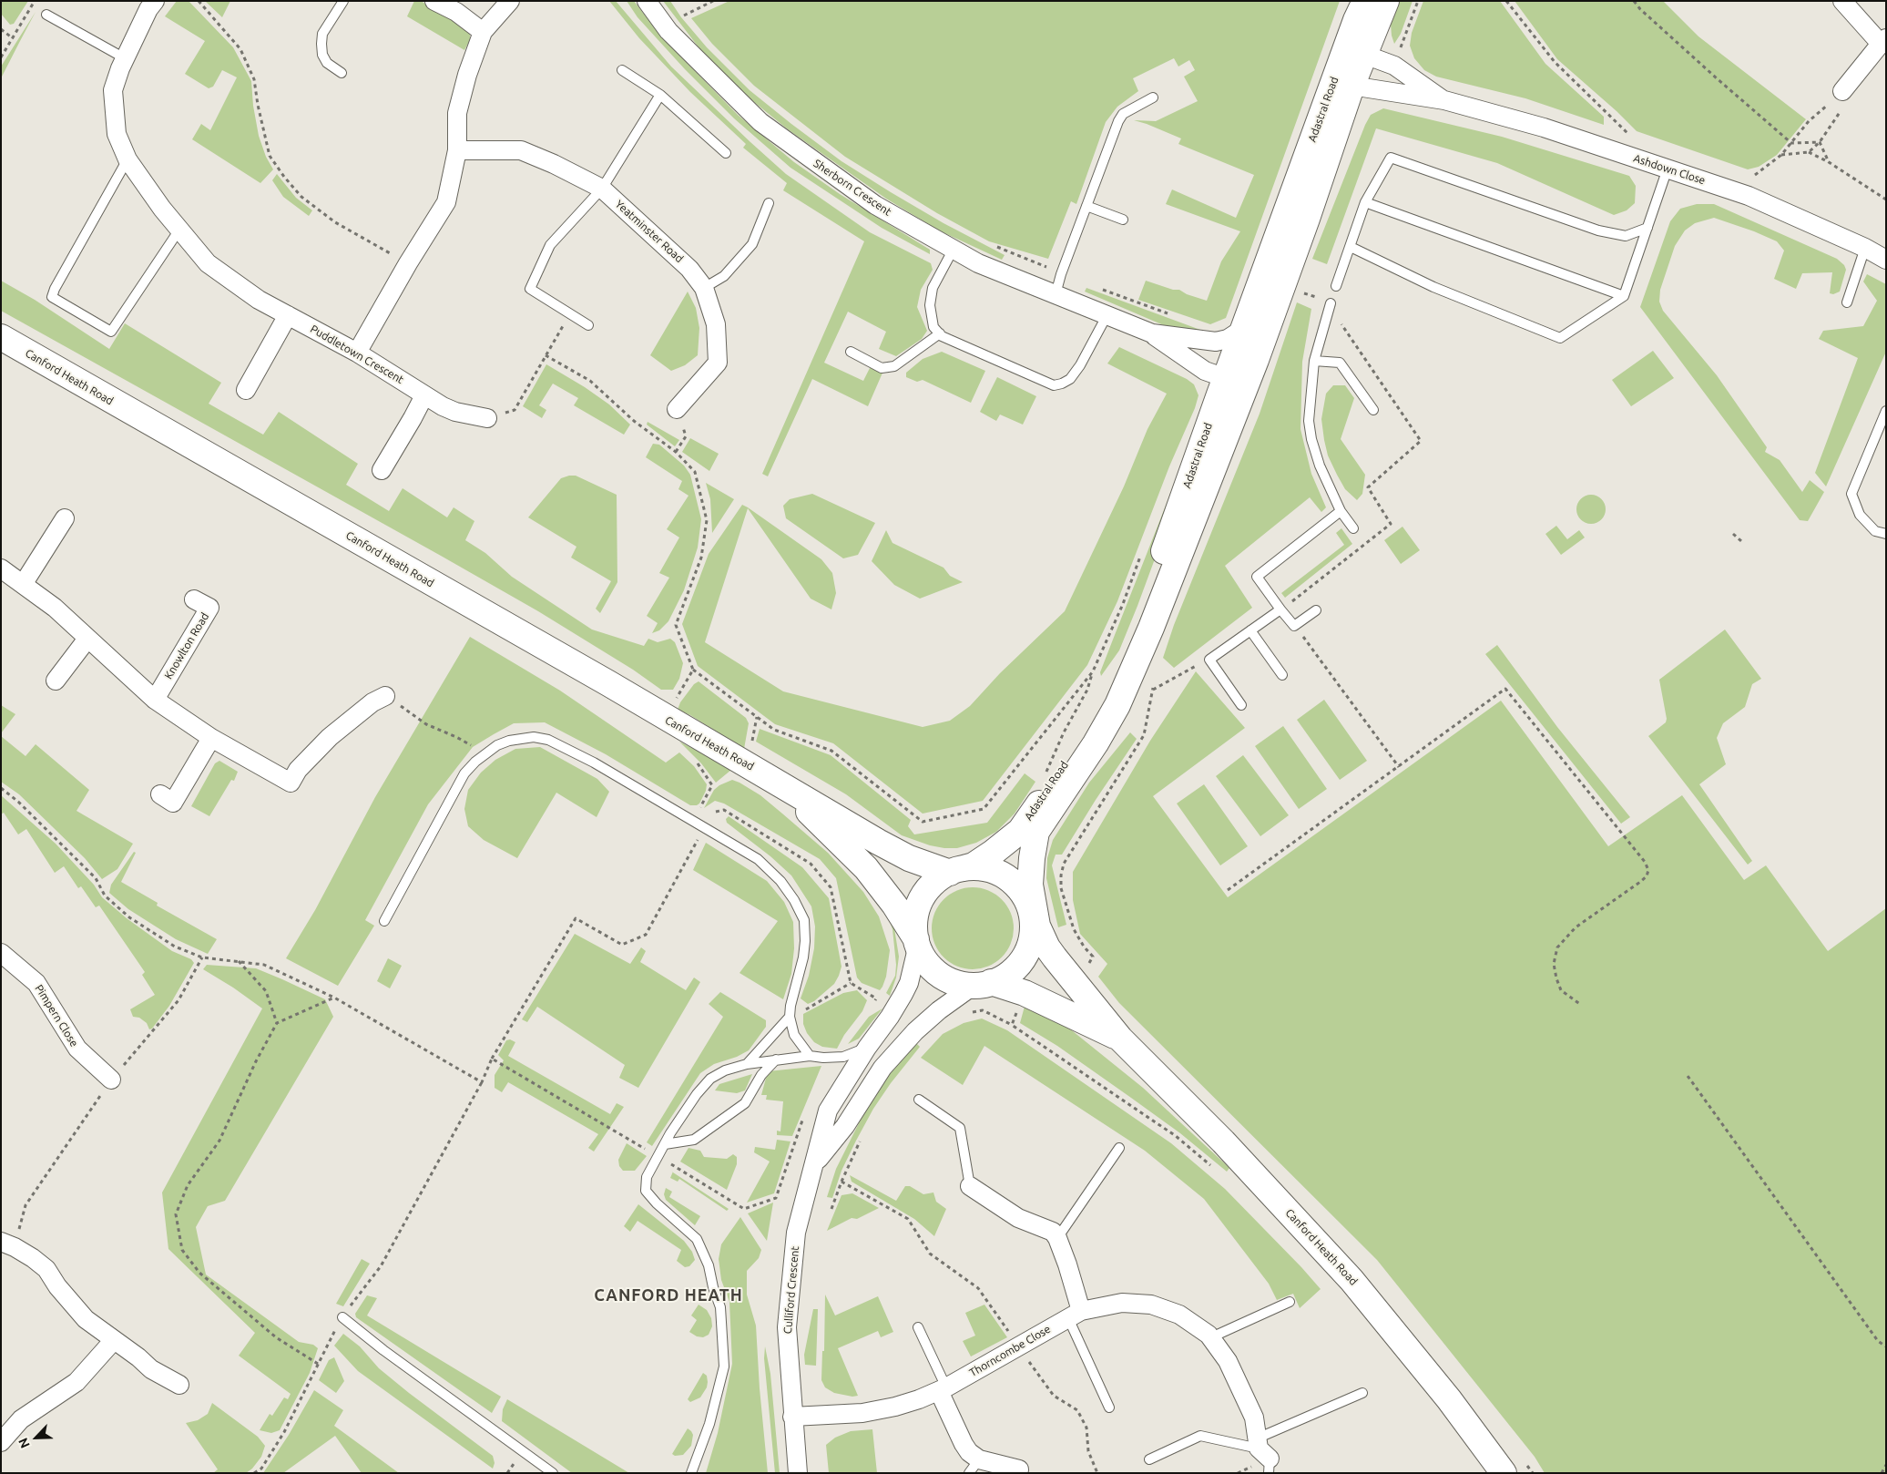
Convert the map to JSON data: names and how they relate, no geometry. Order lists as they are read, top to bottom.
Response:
{
  "streets": {
    "main road": ["Adastral Road", "Canford Heath Road"],
    "street": [
      "Ashdown Close",
      "Sherborn Crescent",
      "Yeatminster Road",
      "Puddletown Crescent",
      "Knowlton Road",
      "Pimpern Close",
      "Culliford Crescent",
      "Thorncombe Close"
    ]
  },
  "crossings": [
    ["Adastral Road", "Sherborn Crescent"],
    ["Adastral Road", "Canford Heath Road"],
    ["Adastral Road", "Culliford Crescent"],
    ["Canford Heath Road", "Culliford Crescent"],
    ["Culliford Crescent", "Thorncombe Close"]
  ],
  "districts": ["CANFORD HEATH"],
  "north": "bottom left"
}
